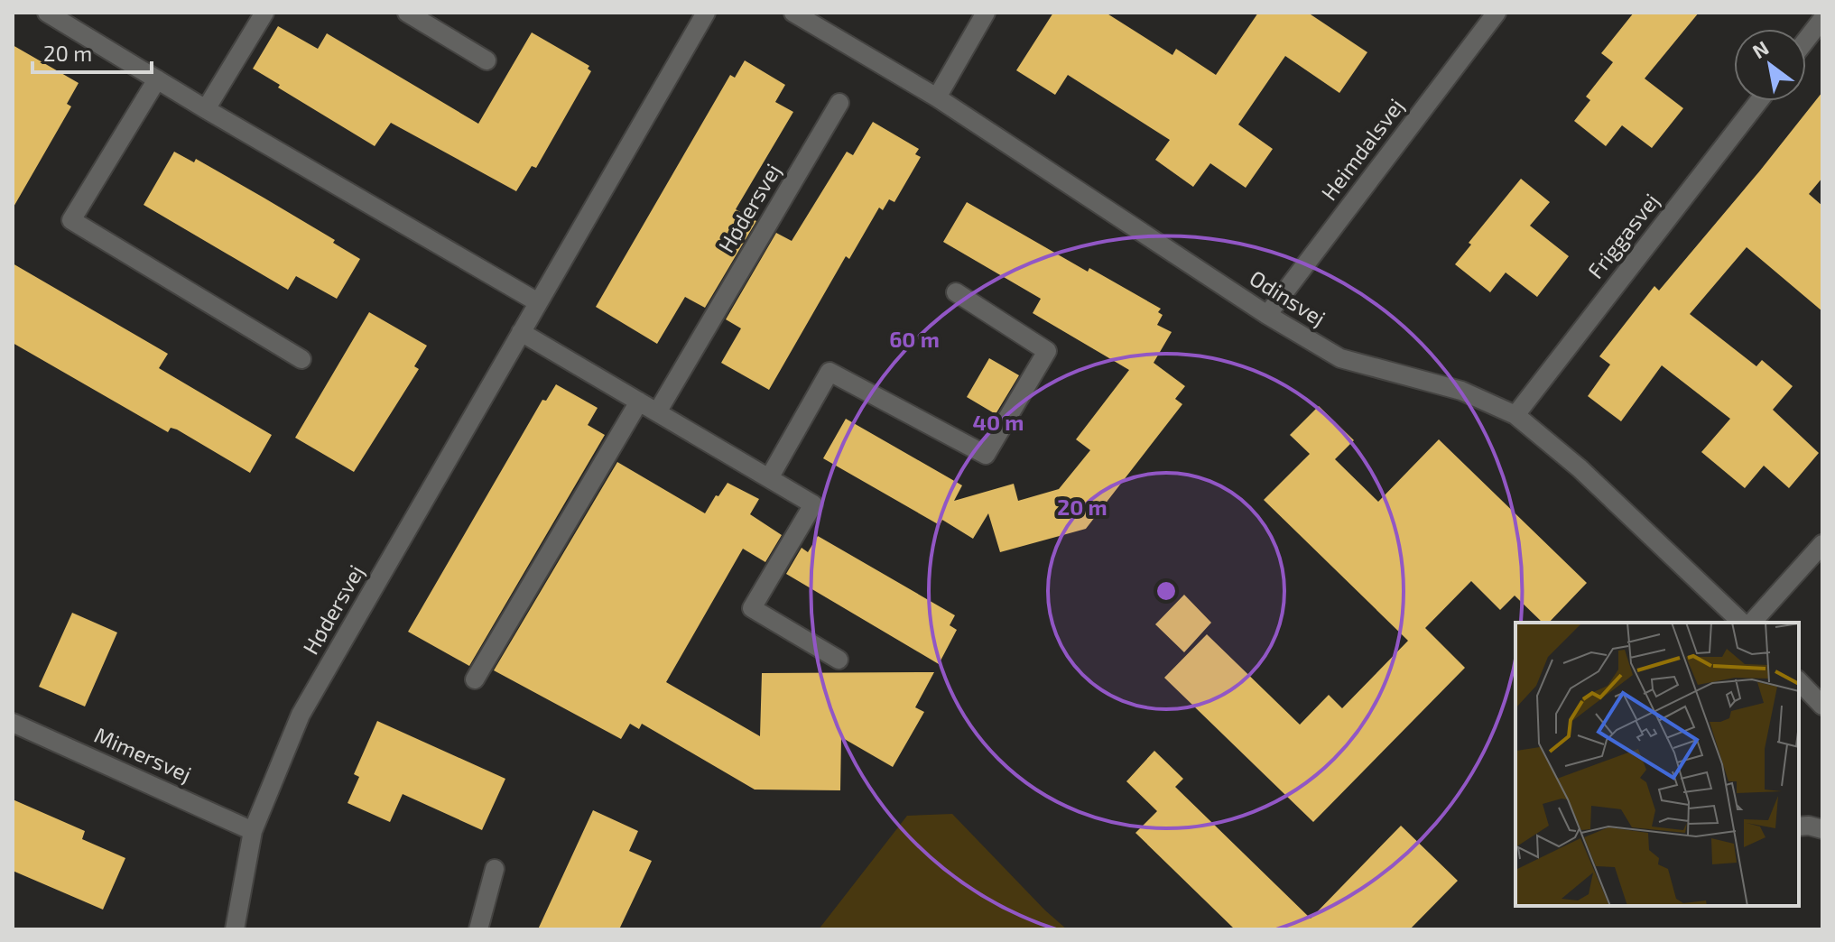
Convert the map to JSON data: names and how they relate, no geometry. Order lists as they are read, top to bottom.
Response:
{
  "streets": {
    "street": [
      "Heimdalsvej",
      "Hødersvej",
      "Friggasvej",
      "Odinsvej",
      "Mimersvej"
    ]
  },
  "crossings": [
    ["Heimdalsvej", "Odinsvej"],
    ["Hødersvej", "Mimersvej"],
    ["Friggasvej", "Odinsvej"]
  ],
  "scale_bar": "20 m",
  "north": "top left",
  "rings": ["60 m", "40 m", "20 m"]
}
